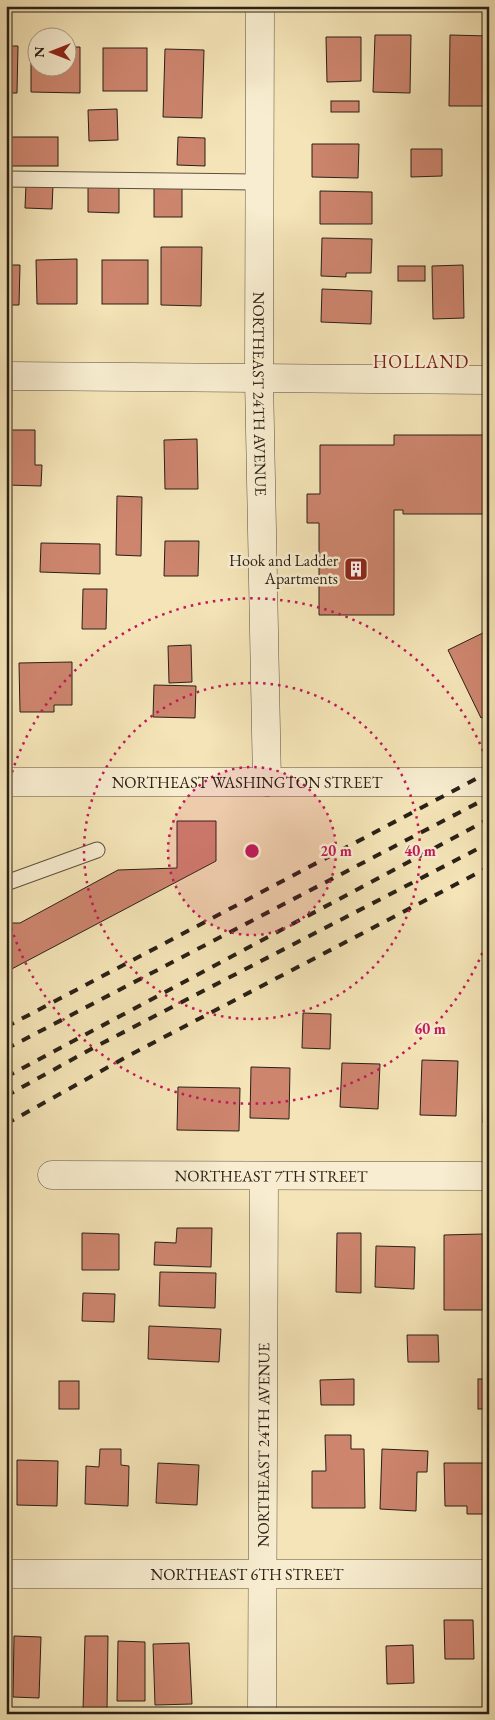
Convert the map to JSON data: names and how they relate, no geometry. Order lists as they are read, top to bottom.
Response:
{
  "streets": {
    "street": [
      "NORTHEAST 24TH AVENUE",
      "NORTHEAST WASHINGTON STREET",
      "NORTHEAST 7TH STREET",
      "NORTHEAST 6TH STREET"
    ]
  },
  "crossings": [
    ["NORTHEAST 24TH AVENUE", "NORTHEAST WASHINGTON STREET"],
    ["NORTHEAST 24TH AVENUE", "NORTHEAST 7TH STREET"],
    ["NORTHEAST 24TH AVENUE", "NORTHEAST 6TH STREET"]
  ],
  "districts": ["HOLLAND"],
  "places": {
    "building": ["Hook and Ladder Apartments"]
  },
  "north": "left",
  "rings": ["20 m", "40 m", "60 m"]
}
